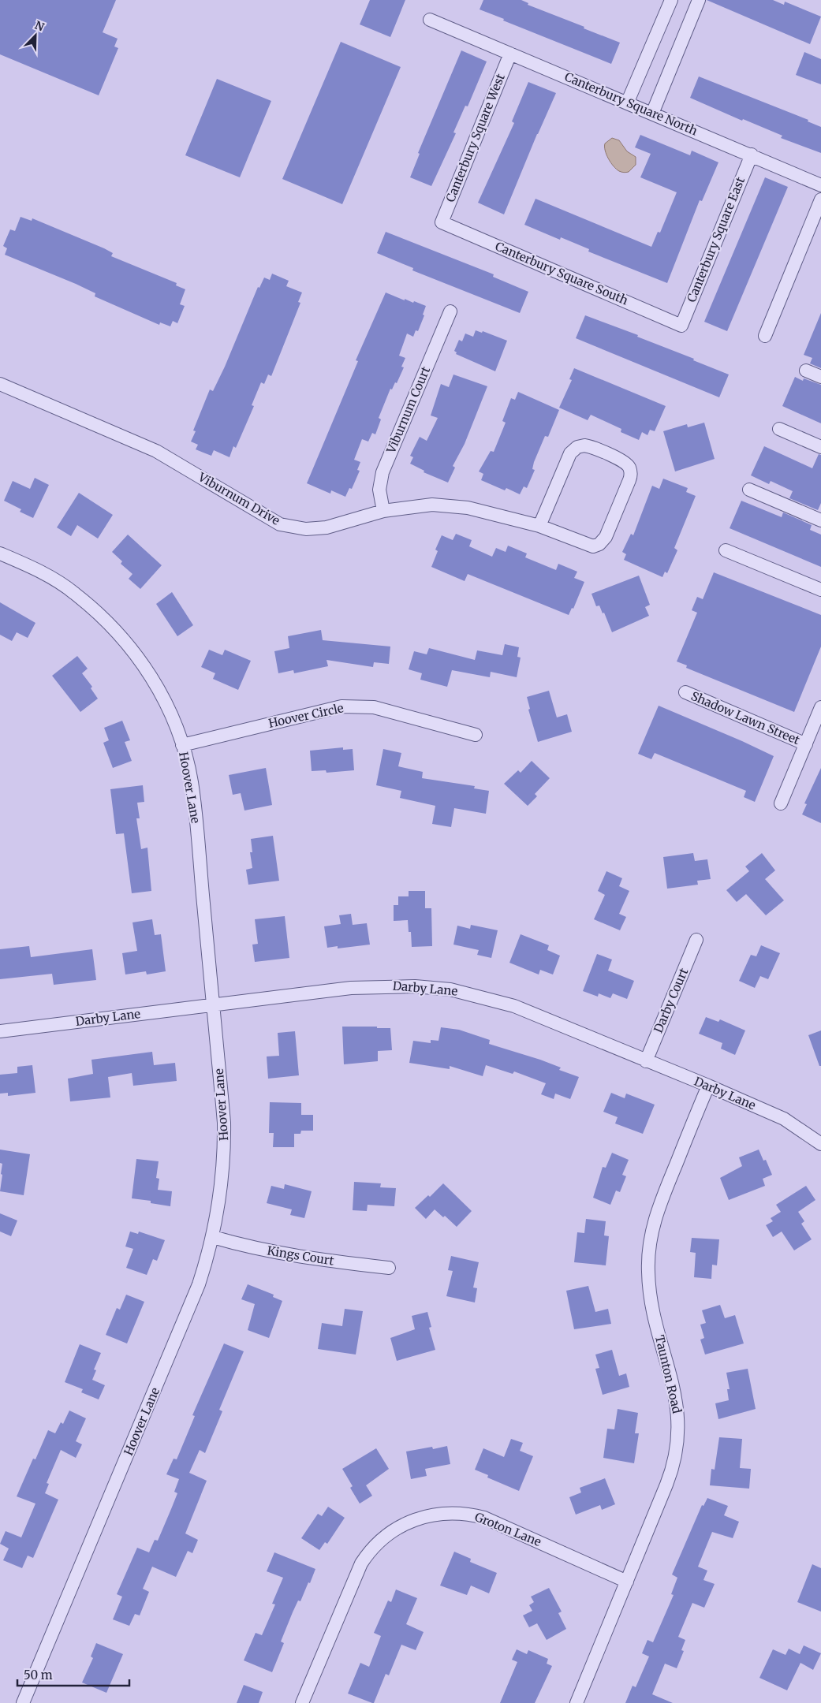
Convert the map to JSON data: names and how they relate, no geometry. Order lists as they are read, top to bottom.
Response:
{
  "streets": {
    "street": [
      "Canterbury Square North",
      "Canterbury Square West",
      "Canterbury Square East",
      "Canterbury Square South",
      "Viburnum Court",
      "Viburnum Drive",
      "Hoover Circle",
      "Shadow Lawn Street",
      "Hoover Lane",
      "Darby Lane",
      "Darby Court",
      "Kings Court",
      "Taunton Road",
      "Groton Lane"
    ]
  },
  "crossings": [
    ["Canterbury Square North", "Canterbury Square West"],
    ["Canterbury Square North", "Canterbury Square East"],
    ["Canterbury Square West", "Canterbury Square South"],
    ["Canterbury Square East", "Canterbury Square South"],
    ["Viburnum Court", "Viburnum Drive"],
    ["Hoover Circle", "Hoover Lane"],
    ["Hoover Lane", "Darby Lane"],
    ["Hoover Lane", "Kings Court"],
    ["Darby Lane", "Darby Court"],
    ["Darby Lane", "Taunton Road"],
    ["Taunton Road", "Groton Lane"]
  ],
  "scale_bar": "50 m",
  "north": "top right"
}
